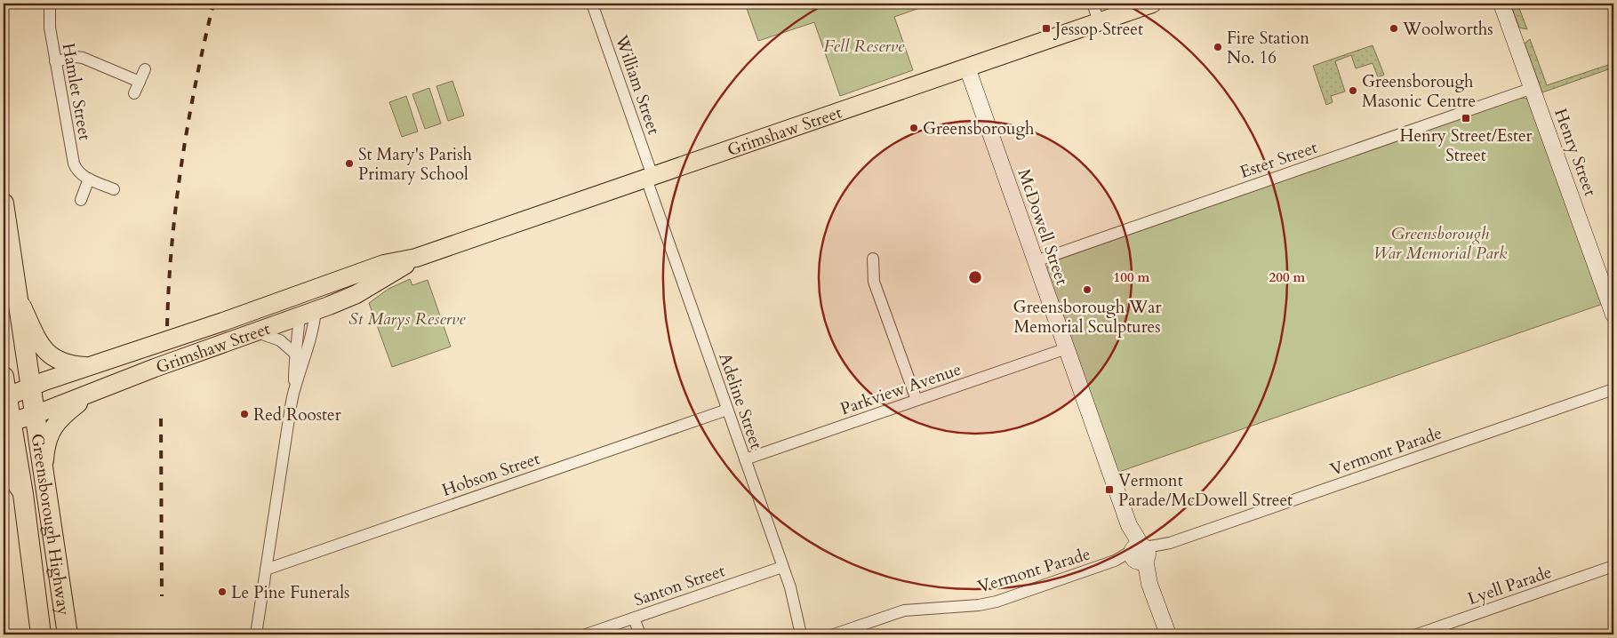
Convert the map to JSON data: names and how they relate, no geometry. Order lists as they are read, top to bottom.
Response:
{
  "streets": {
    "highway": ["Greensborough Highway"],
    "main road": ["Grimshaw Street"],
    "street": [
      "William Street",
      "Hamlet Street",
      "Henry Street",
      "Ester Street",
      "McDowell Street",
      "Parkview Avenue",
      "Adeline Street",
      "Vermont Parade",
      "Hobson Street",
      "Santon Street",
      "Lyell Parade"
    ]
  },
  "crossings": [
    ["William Street", "Grimshaw Street"],
    ["William Street", "Adeline Street"],
    ["Grimshaw Street", "McDowell Street"],
    ["Grimshaw Street", "Adeline Street"],
    ["Grimshaw Street", "Greensborough Highway"],
    ["Henry Street", "Ester Street"],
    ["Ester Street", "McDowell Street"],
    ["McDowell Street", "Parkview Avenue"],
    ["McDowell Street", "Vermont Parade"],
    ["Parkview Avenue", "Adeline Street"],
    ["Adeline Street", "Hobson Street"],
    ["Adeline Street", "Santon Street"]
  ],
  "parks": ["Fell Reserve", "Greensborough War Memorial Park", "St Marys Reserve"],
  "places": {
    "transit": ["Jessop Street", "Henry Street/Ester Street", "Vermont Parade/McDowell Street"],
    "other": [
      "Woolworths",
      "Fire Station No. 16",
      "Greensborough Masonic Centre",
      "Greensborough",
      "St Mary's Parish Primary School",
      "Greensborough War Memorial Sculptures",
      "Red Rooster",
      "Le Pine Funerals"
    ]
  },
  "rings": ["100 m", "200 m"]
}
